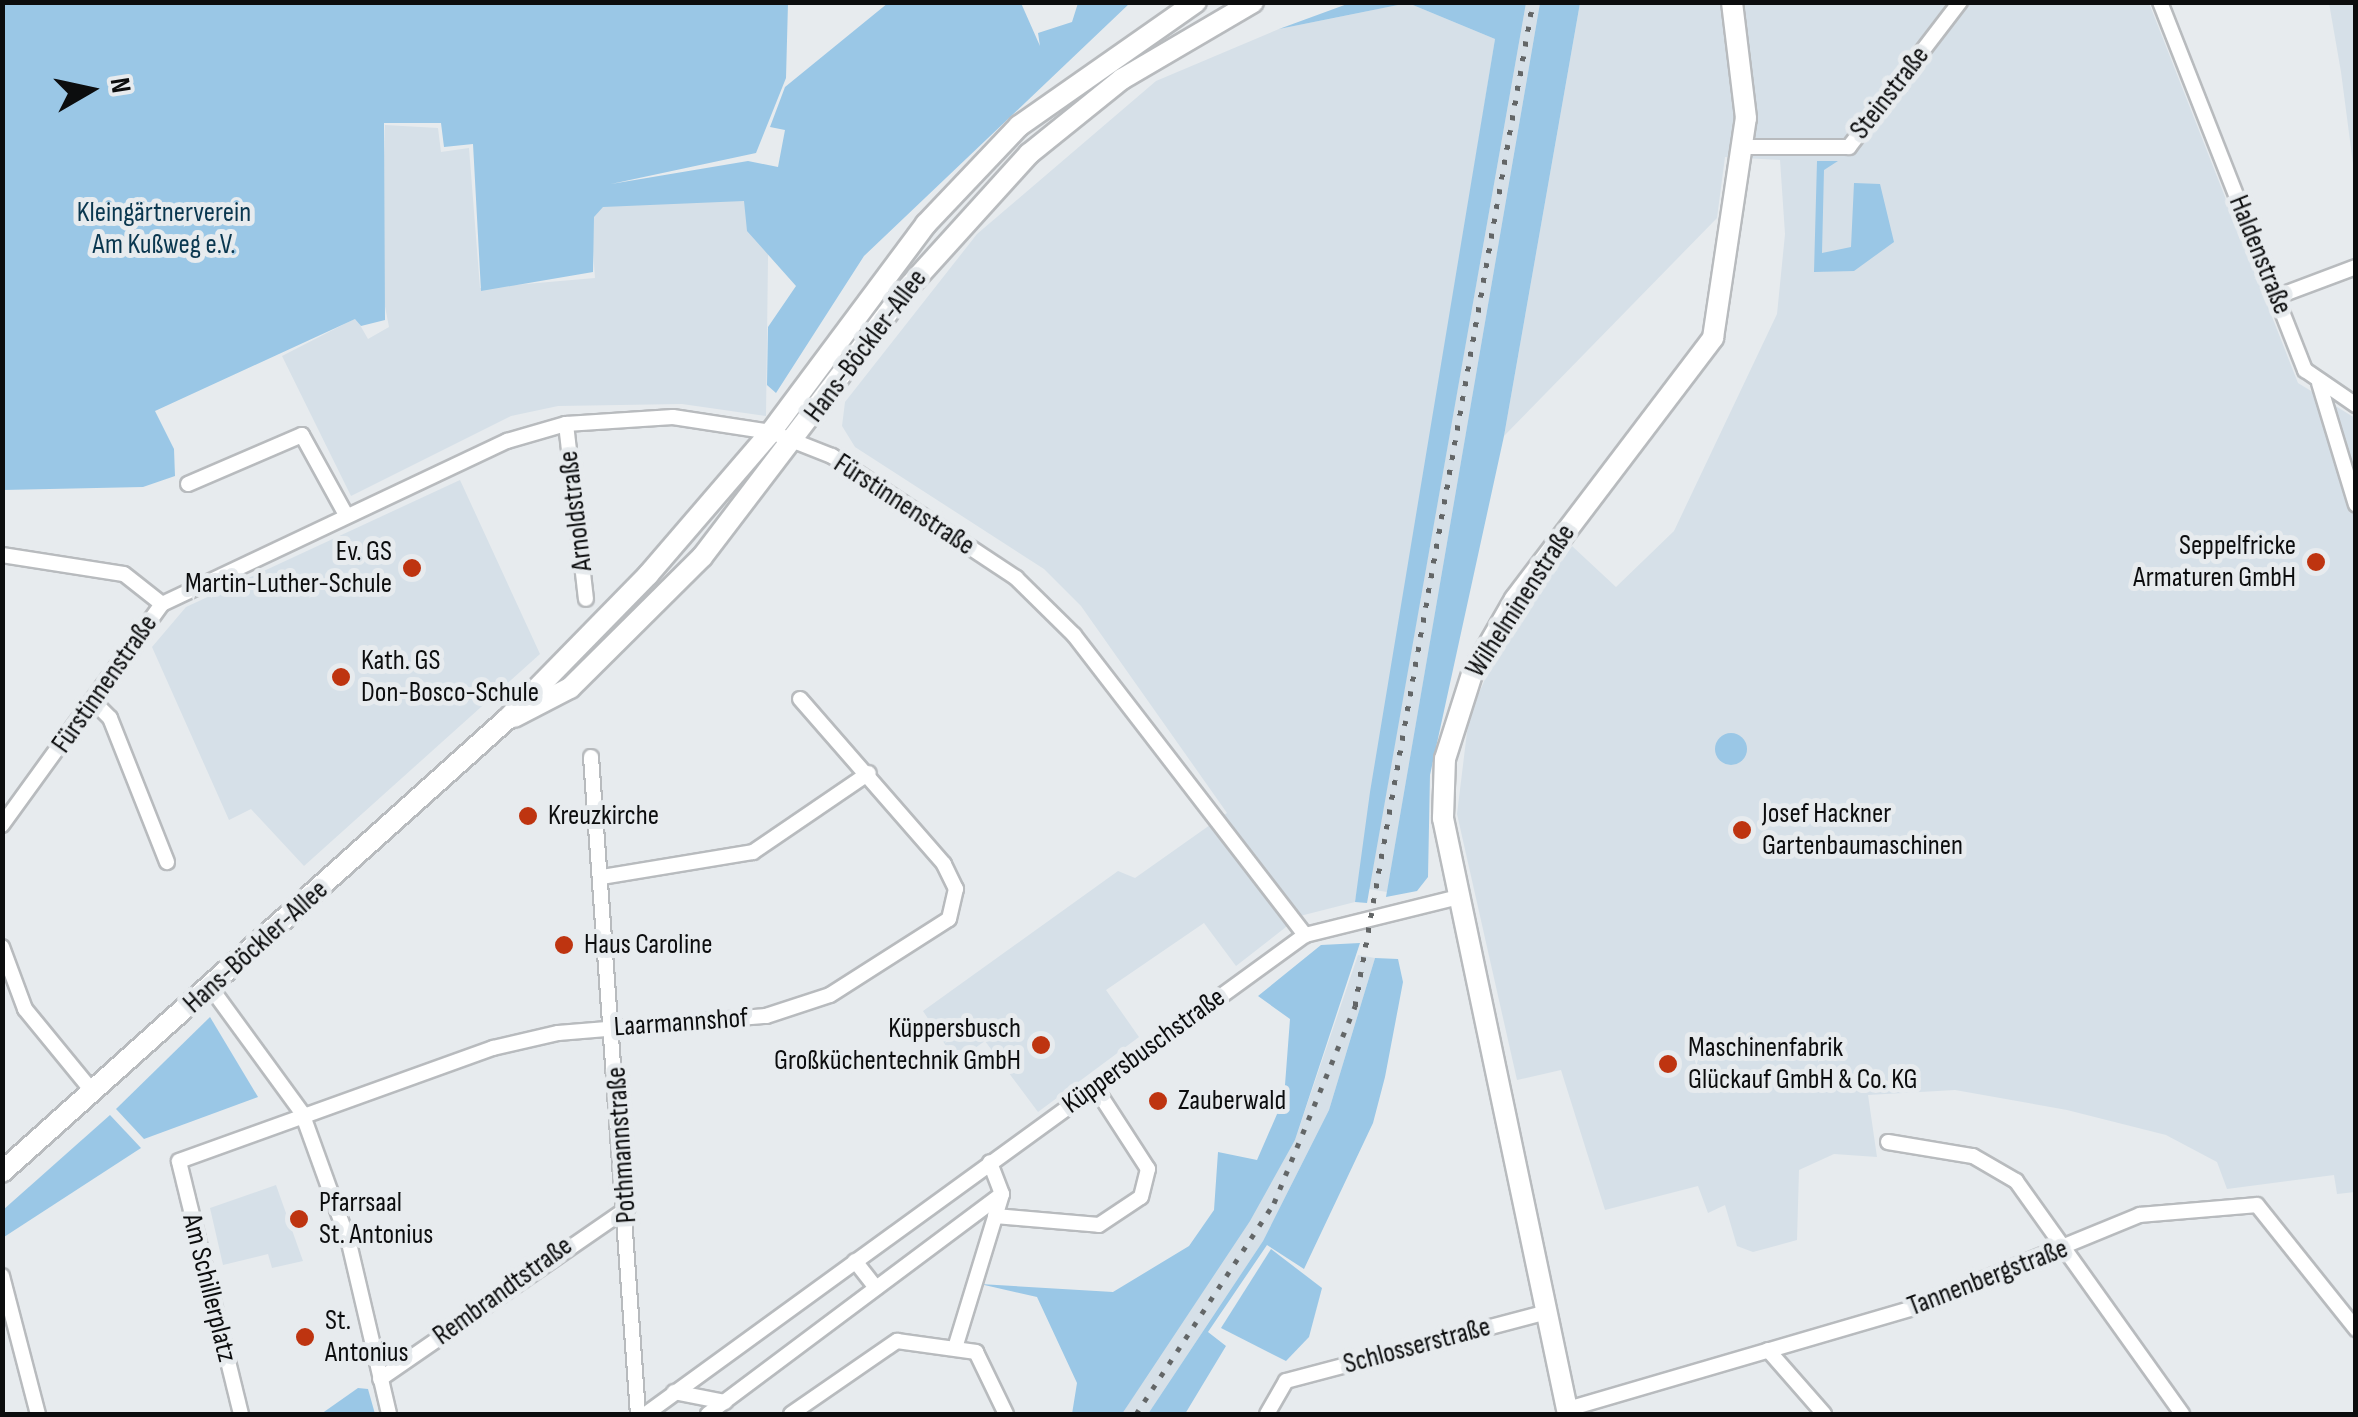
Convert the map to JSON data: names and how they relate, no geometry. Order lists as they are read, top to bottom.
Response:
{
  "streets": {
    "street": [
      "Steinstraße",
      "Haldenstraße",
      "Hans-Böckler-Allee",
      "Fürstinnenstraße",
      "Arnoldstraße",
      "Wilhelminenstraße",
      "Laarmannshof",
      "Küppersbuschstraße",
      "Pothmannstraße",
      "Tannenbergstraße",
      "Am Schillerplatz",
      "Rembrandtstraße",
      "Schlosserstraße"
    ]
  },
  "crossings": [
    ["Steinstraße", "Wilhelminenstraße"],
    ["Hans-Böckler-Allee", "Fürstinnenstraße"],
    ["Fürstinnenstraße", "Arnoldstraße"],
    ["Fürstinnenstraße", "Küppersbuschstraße"],
    ["Wilhelminenstraße", "Küppersbuschstraße"],
    ["Wilhelminenstraße", "Tannenbergstraße"],
    ["Wilhelminenstraße", "Schlosserstraße"],
    ["Laarmannshof", "Pothmannstraße"],
    ["Laarmannshof", "Am Schillerplatz"],
    ["Pothmannstraße", "Rembrandtstraße"]
  ],
  "parks": ["Kleingärtnerverein Am Kußweg e.V."],
  "places": [
    "Seppelfricke Armaturen GmbH",
    "Ev. GS Martin-Luther-Schule",
    "Kath. GS Don-Bosco-Schule",
    "Kreuzkirche",
    "Josef Hackner Gartenbaumaschinen",
    "Haus Caroline",
    "Küppersbusch Großküchentechnik GmbH",
    "Maschinenfabrik Glückauf GmbH & Co. KG",
    "Zauberwald",
    "Pfarrsaal St. Antonius",
    "St. Antonius"
  ],
  "north": "right"
}
